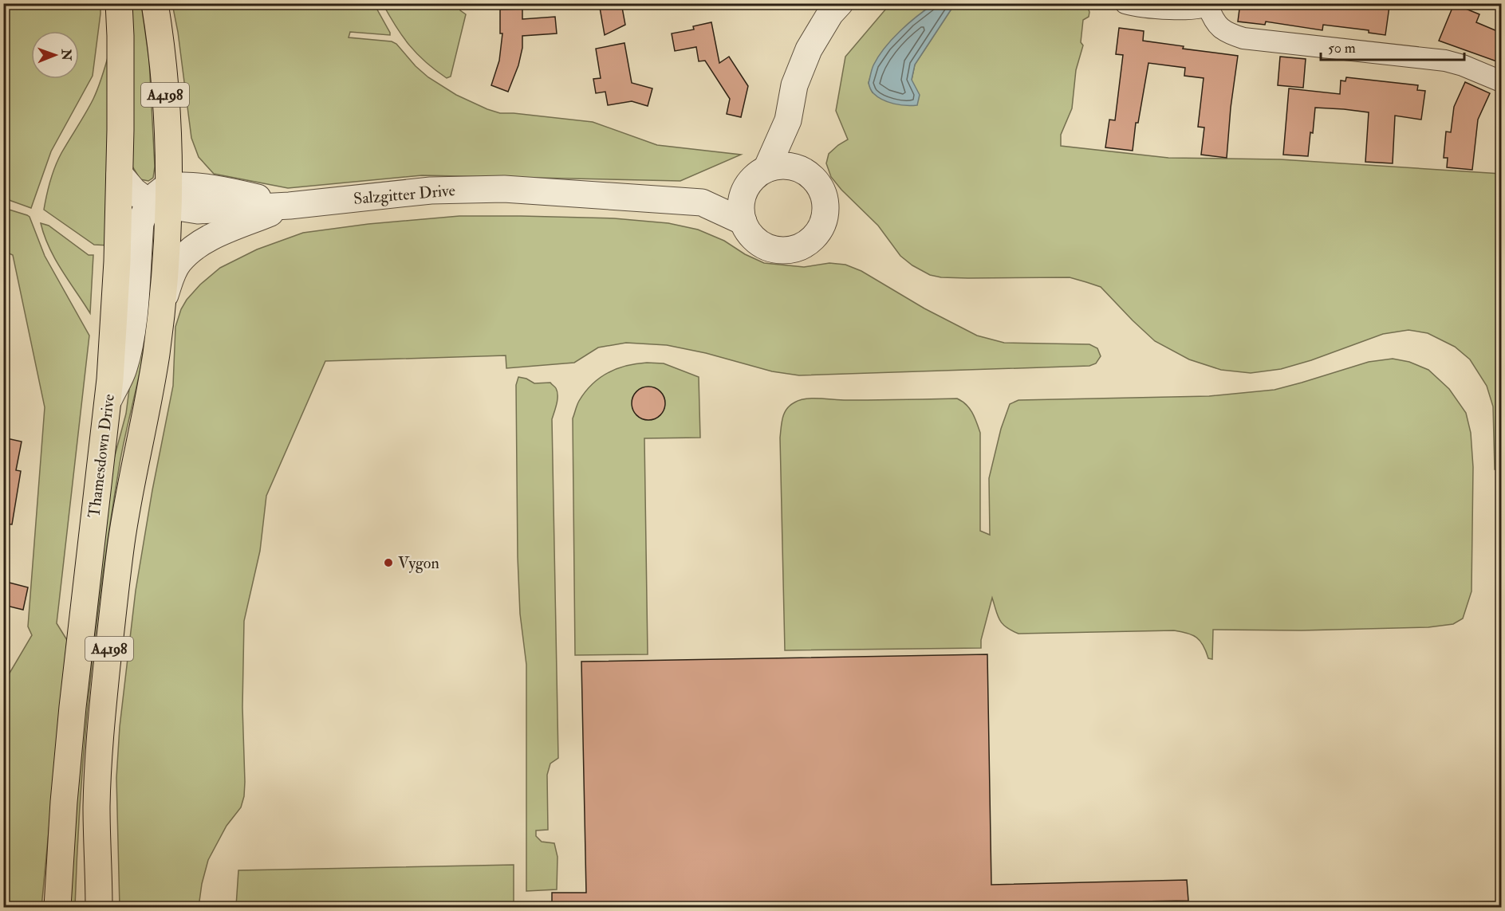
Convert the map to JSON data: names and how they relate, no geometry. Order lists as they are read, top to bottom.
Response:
{
  "streets": {
    "main road": ["A4198", "Thamesdown Drive"],
    "street": ["Salzgitter Drive"]
  },
  "places": ["Vygon"],
  "scale_bar": "50 m",
  "north": "right"
}
